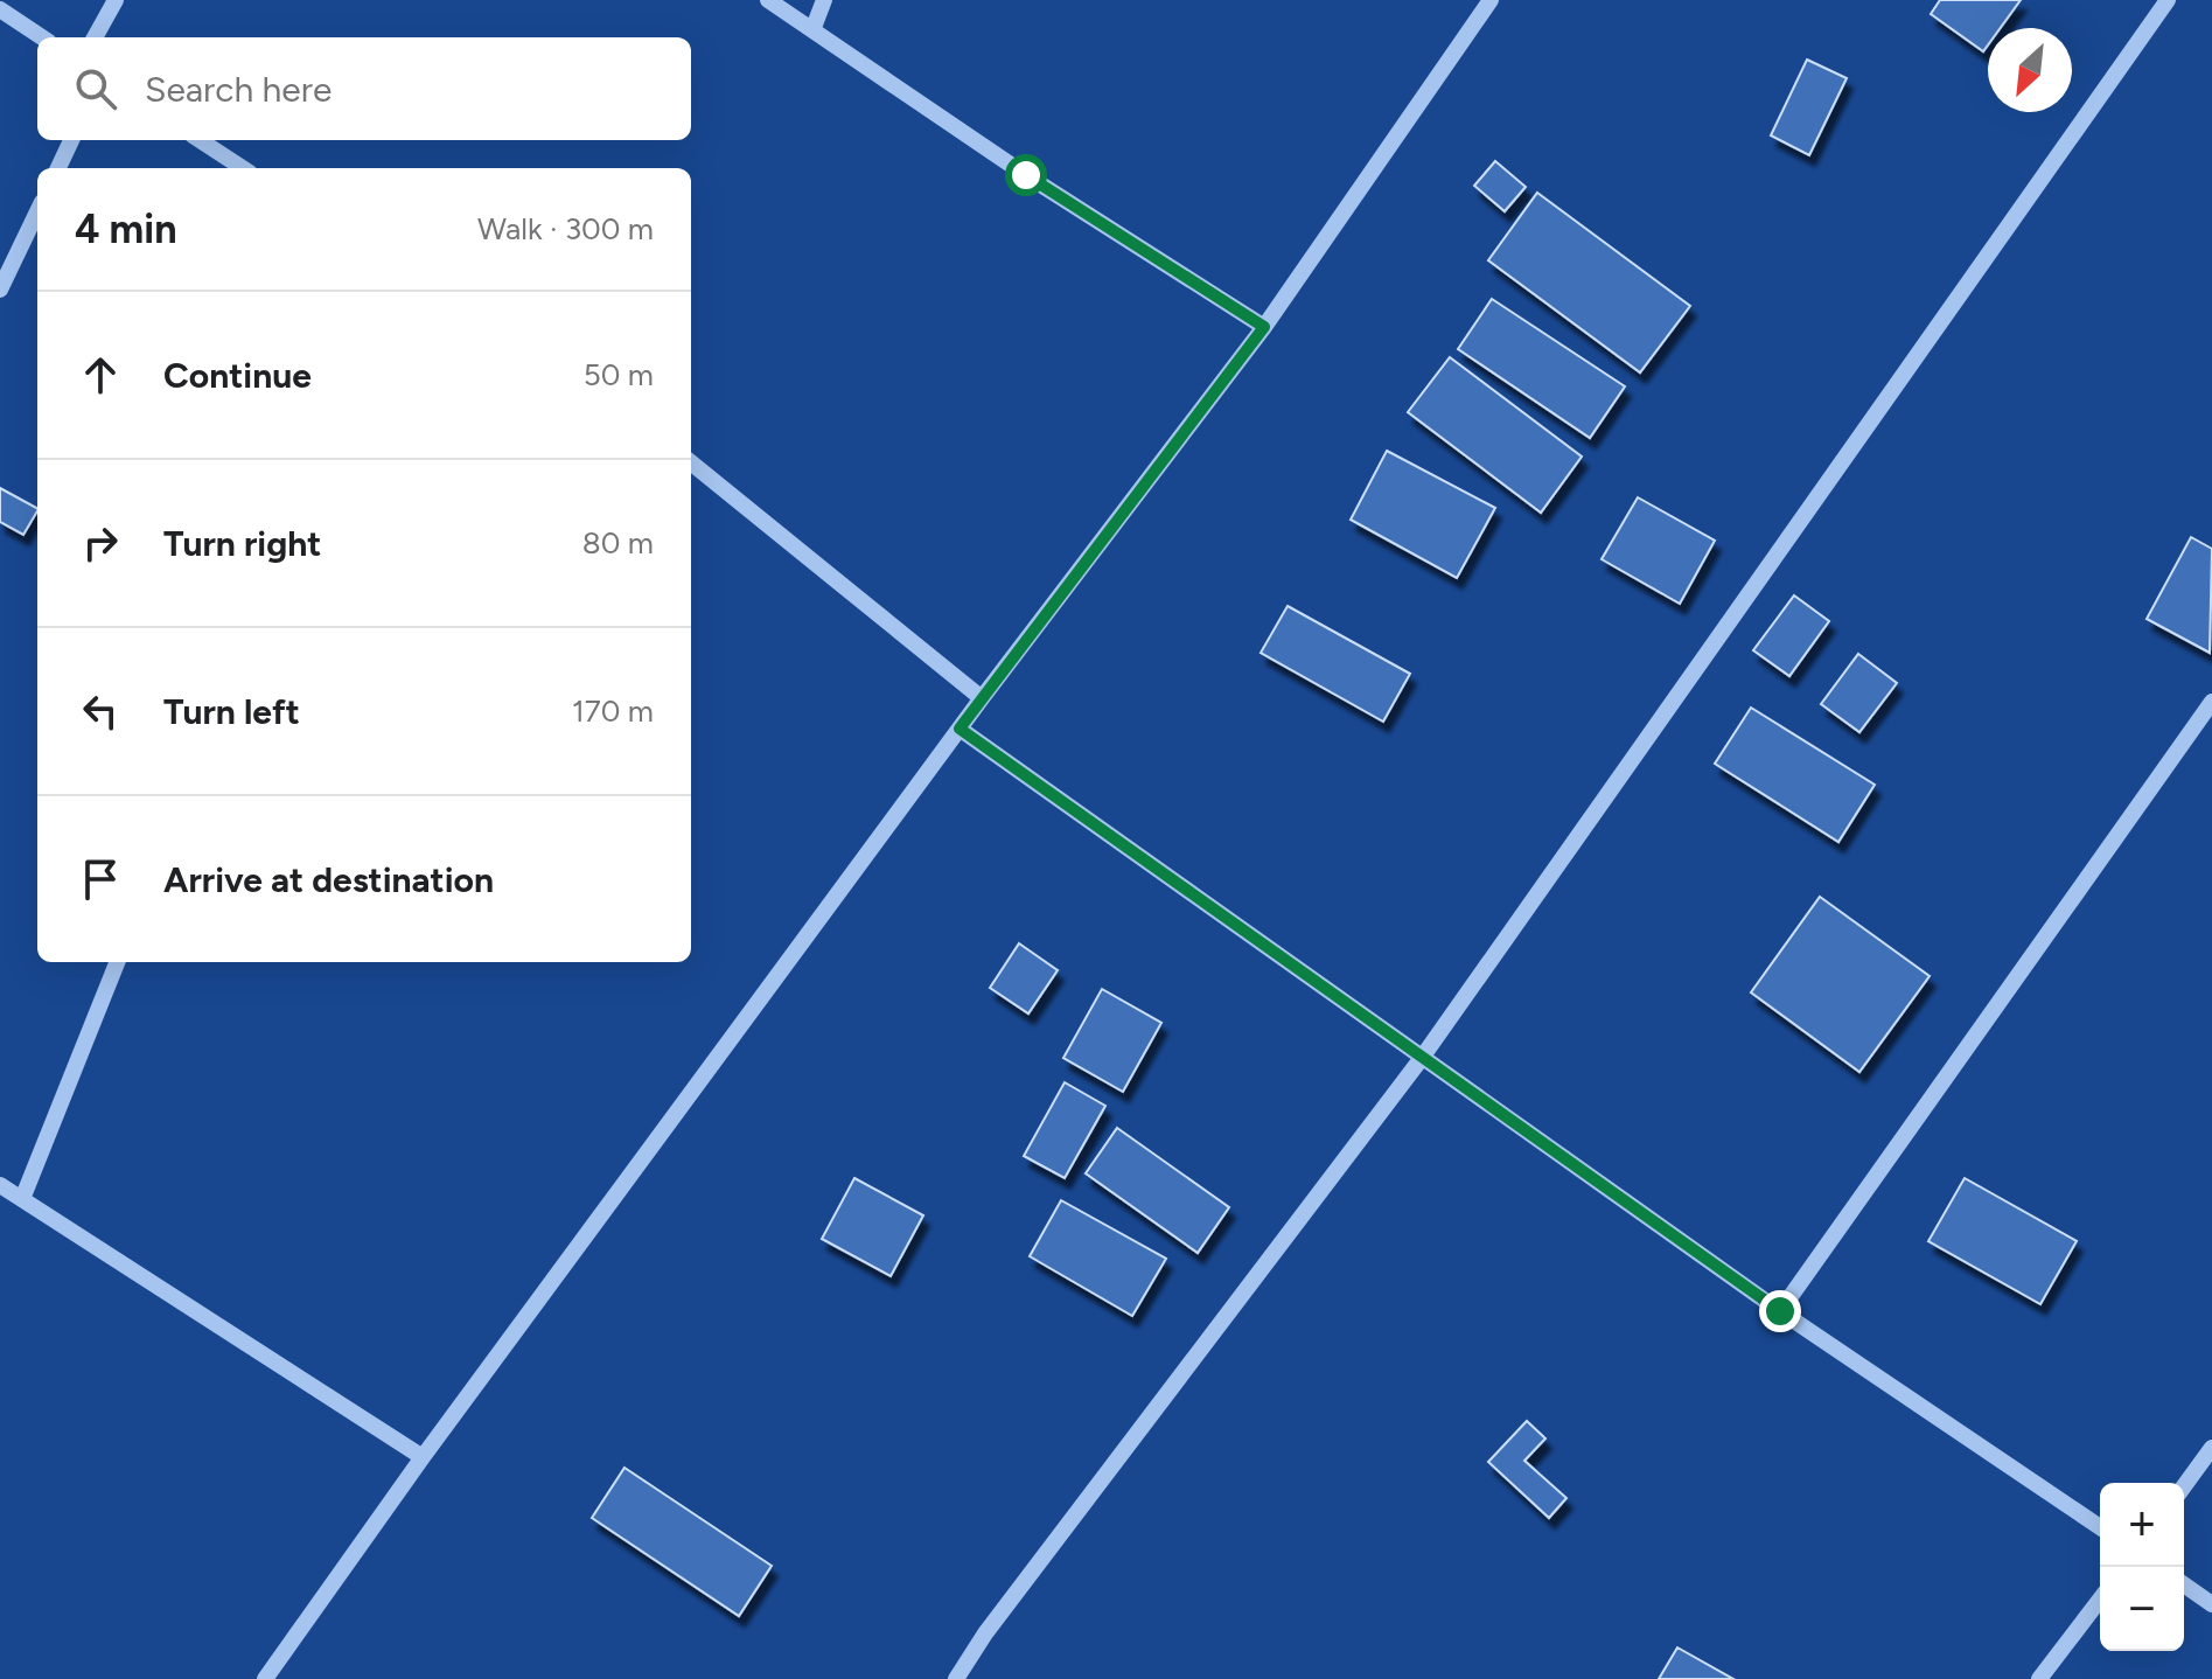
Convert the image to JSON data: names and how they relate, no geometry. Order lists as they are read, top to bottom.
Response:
{
  "north": "bottom left",
  "page": {
    "search": "Search here",
    "heading": ["4 min", "Walk · 300 m"],
    "list": [
      ["Continue", "50 m"],
      ["Turn right", "80 m"],
      ["Turn left", "170 m"],
      "Arrive at destination"
    ],
    "map_buttons": ["+", "−"]
  }
}
